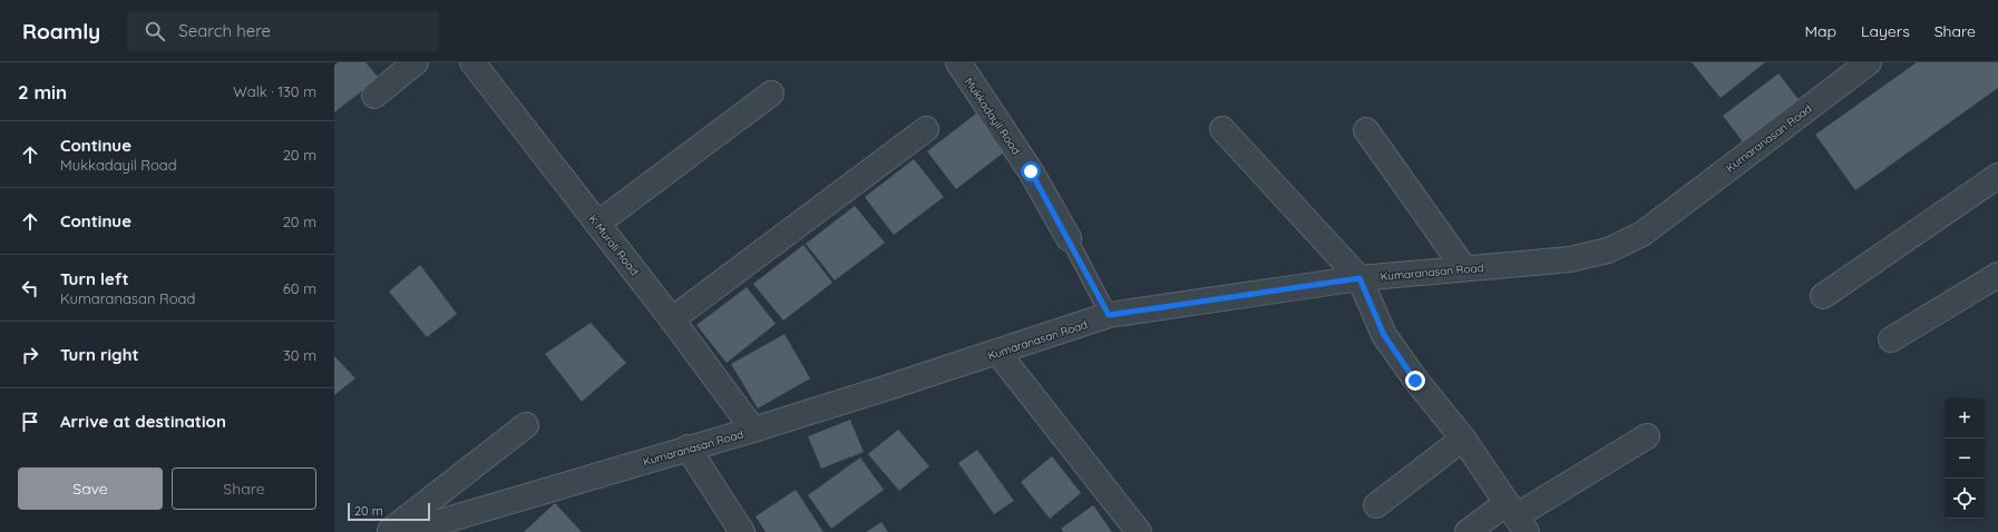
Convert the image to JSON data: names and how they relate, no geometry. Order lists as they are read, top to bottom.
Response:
{
  "streets": {
    "street": ["Mukkadayil Road", "Kumaranasan Road", "K Murali Road"]
  },
  "crossings": [
    ["Kumaranasan Road", "K Murali Road"]
  ],
  "scale_bar": "20 m",
  "page": {
    "header": "Roamly",
    "search": "Search here",
    "nav": ["Map", "Layers", "Share"],
    "heading": ["2 min", "Walk · 130 m"],
    "list": [
      ["Continue", "Mukkadayil Road", "20 m"],
      ["Continue", "20 m"],
      ["Turn left", "Kumaranasan Road", "60 m"],
      ["Turn right", "30 m"],
      "Arrive at destination"
    ],
    "map_buttons": ["+", "−"],
    "buttons": ["Save", "Share"],
    "scale": "20 m"
  }
}
